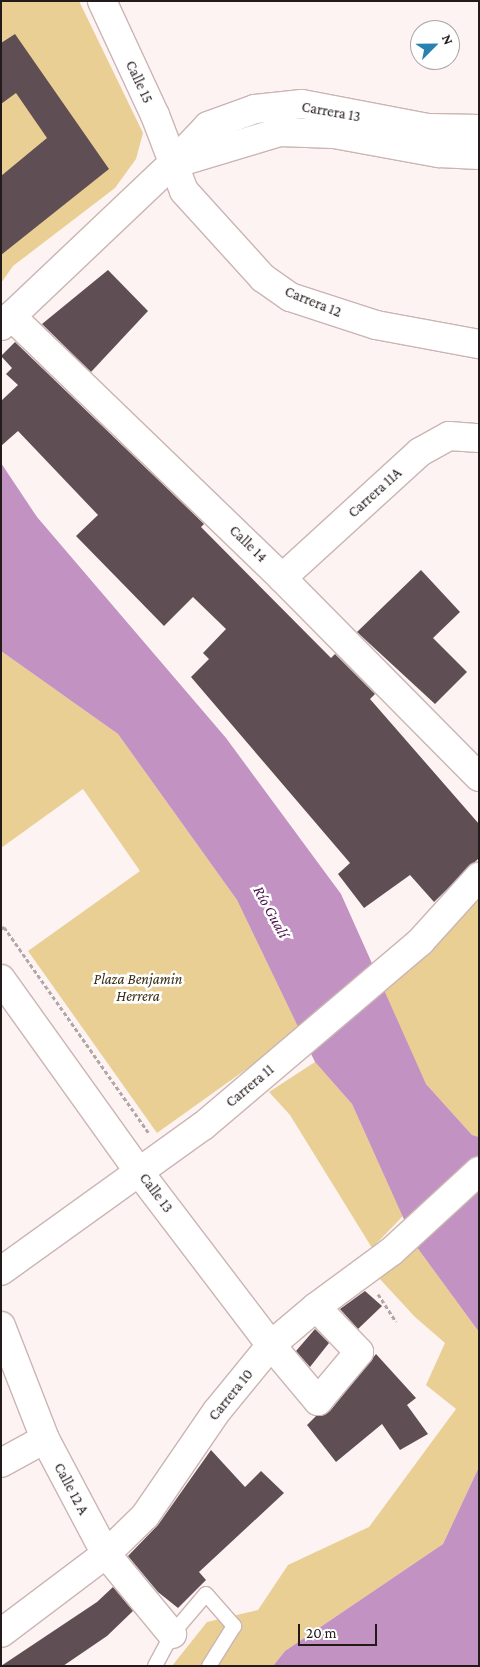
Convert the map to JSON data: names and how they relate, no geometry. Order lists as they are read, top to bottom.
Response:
{
  "streets": {
    "street": [
      "Calle 15",
      "Carrera 13",
      "Carrera 12",
      "Carrera 11A",
      "Calle 14",
      "Carrera 11",
      "Calle 13",
      "Carrera 10",
      "Calle 12 A"
    ]
  },
  "crossings": [
    ["Calle 15", "Carrera 13"],
    ["Calle 15", "Carrera 12"],
    ["Carrera 13", "Carrera 12"],
    ["Carrera 13", "Calle 14"],
    ["Carrera 11A", "Calle 14"],
    ["Carrera 11", "Calle 13"],
    ["Calle 13", "Carrera 10"],
    ["Carrera 10", "Calle 12 A"]
  ],
  "water": ["Río Gualí"],
  "parks": ["Plaza Benjamin Herrera"],
  "scale_bar": "20 m",
  "north": "top right"
}
